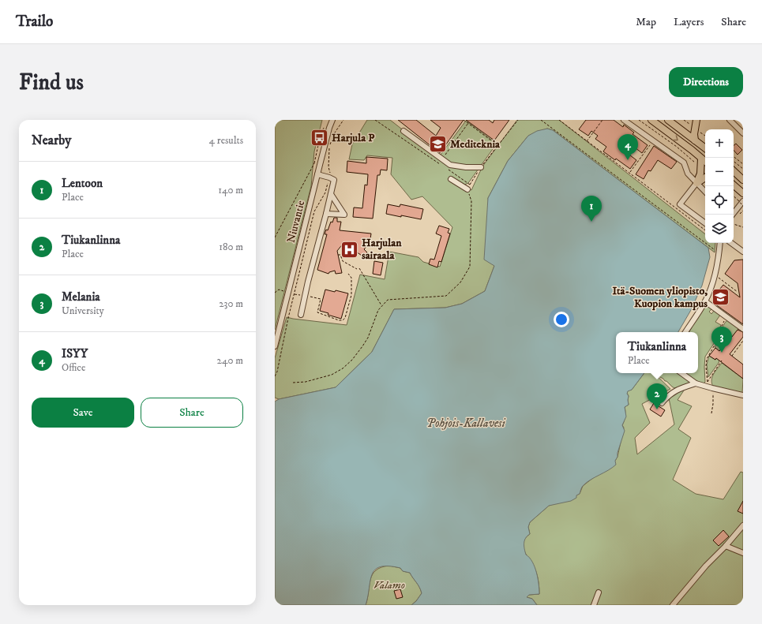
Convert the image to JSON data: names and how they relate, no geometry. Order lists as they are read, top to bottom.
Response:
{
  "streets": {
    "street": ["Niuvantie"]
  },
  "water": ["Pohjois-Kallavesi"],
  "parks": ["Valamo"],
  "places": {
    "bus stop": ["Harjula P"],
    "school or university": ["Mediteknia", "Itä-Suomen yliopisto, Kuopion kampus"],
    "hospital": ["Harjulan sairaala"]
  },
  "page": {
    "header": "Trailo",
    "nav": ["Map", "Layers", "Share"],
    "buttons": [
      "Directions",
      ["Save", "Share"]
    ],
    "title": "Find us",
    "heading": ["Nearby", "4 results"],
    "map_buttons": ["+", "−"],
    "pins": [
      "4",
      "1",
      "3",
      "2"
    ],
    "list": [
      {
        "mark": "1",
        "name": "Lentoon",
        "note": "Place",
        "value": "140 m"
      },
      {
        "mark": "2",
        "name": "Tiukanlinna",
        "note": "Place",
        "value": "180 m"
      },
      {
        "mark": "3",
        "name": "Melania",
        "note": "University",
        "value": "230 m"
      },
      {
        "mark": "4",
        "name": "ISYY",
        "note": "Office",
        "value": "240 m"
      }
    ],
    "popup": ["Tiukanlinna", "Place"]
  }
}
